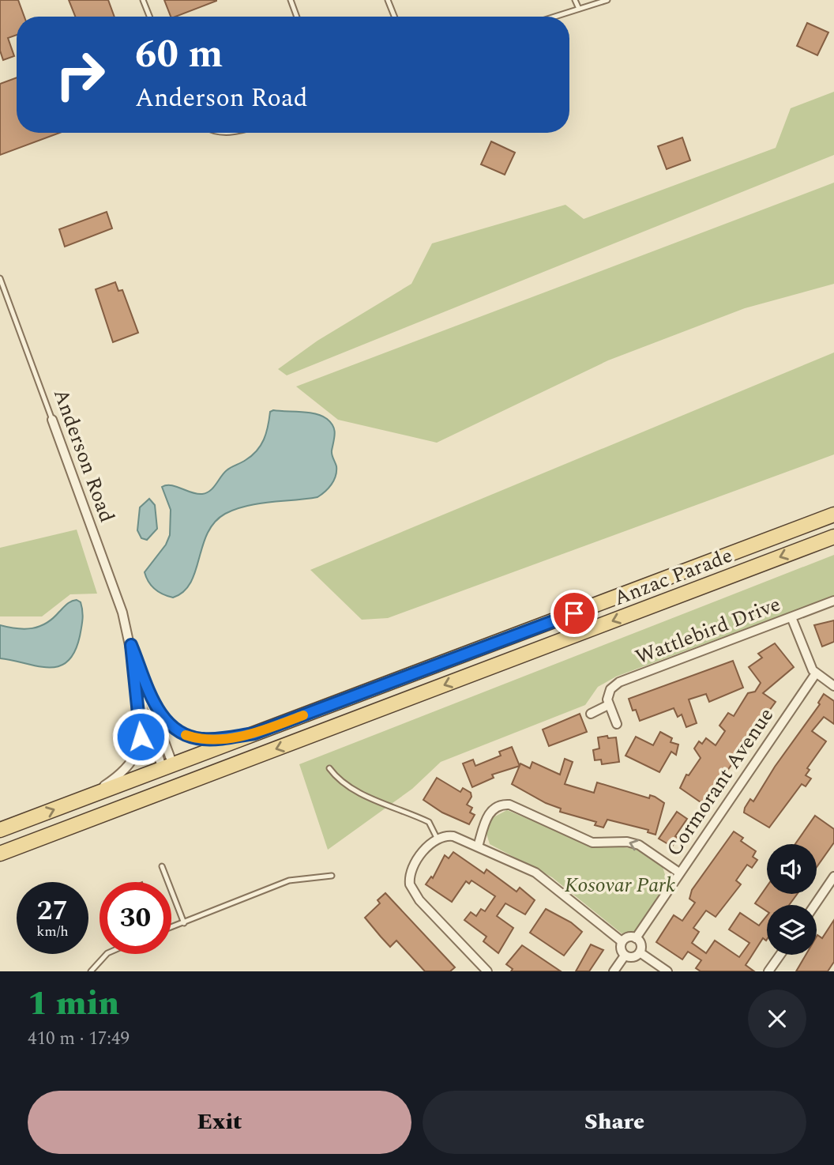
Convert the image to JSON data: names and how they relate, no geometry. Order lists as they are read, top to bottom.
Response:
{
  "streets": {
    "main road": ["Anzac Parade"],
    "street": ["Anderson Road", "Wattlebird Drive", "Cormorant Avenue"]
  },
  "crossings": [
    ["Anderson Road", "Anzac Parade"]
  ],
  "parks": ["Kosovar Park"],
  "page": {
    "turn": ["60 m", "Anderson Road"],
    "speed": "27 km/h",
    "limit": "30",
    "heading": ["1 min", "410 m · 17:49"],
    "buttons": ["Exit", "Share"]
  }
}
